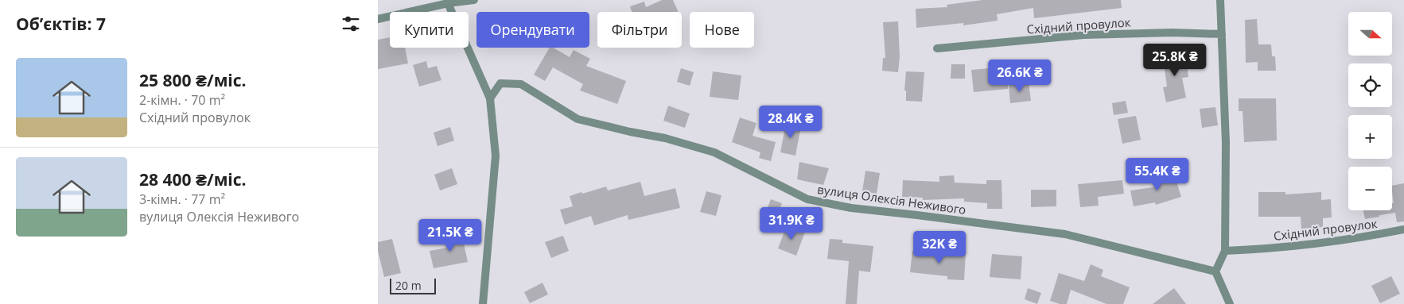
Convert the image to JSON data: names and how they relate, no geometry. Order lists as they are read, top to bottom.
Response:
{
  "streets": {
    "street": ["Східний провулок", "вулиця Олексія Неживого"]
  },
  "scale_bar": "20 m",
  "north": "right",
  "page": {
    "heading": "Об’єктів: 7",
    "map_buttons": ["+", "−"],
    "chip": [
      "Купити",
      "Орендувати",
      "Фільтри",
      "Нове"
    ],
    "price": [
      "25.8K ₴",
      "26.6K ₴",
      "28.4K ₴",
      "55.4K ₴",
      "31.9K ₴",
      "21.5K ₴",
      "32K ₴"
    ],
    "list": [
      {
        "name": "25 800 ₴/міс.",
        "note": "2-кімн. · 70 m² · Східний провулок"
      },
      {
        "name": "28 400 ₴/міс.",
        "note": "3-кімн. · 77 m² · вулиця Олексія Неживого"
      }
    ],
    "scale": "20 m"
  }
}
